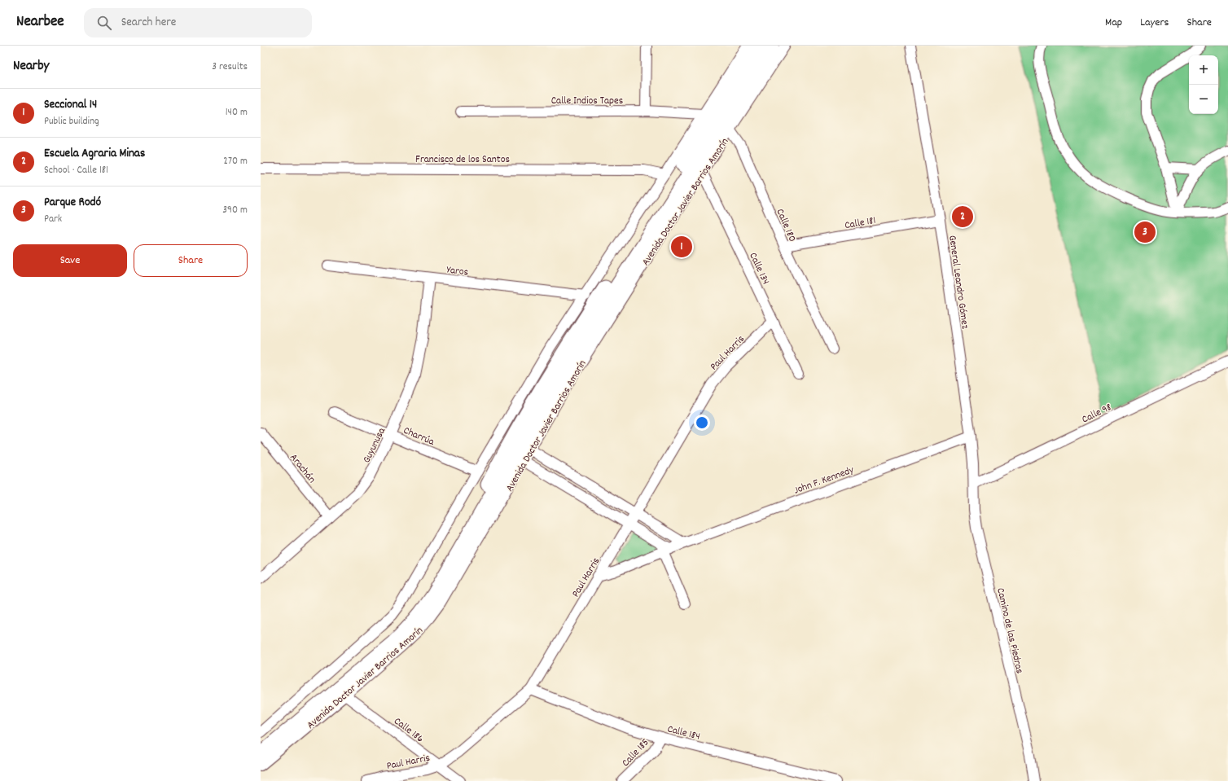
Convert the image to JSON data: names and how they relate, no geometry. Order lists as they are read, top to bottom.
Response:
{
  "streets": {
    "highway": ["Avenida Doctor Javier Barrios Amorín"],
    "street": [
      "Calle Indios Tapes",
      "Francisco de los Santos",
      "Calle 181",
      "Calle 180",
      "Calle 134",
      "Yaros",
      "General Leandro Gómez",
      "Paul Harris",
      "Calle 98",
      "Charrúa",
      "Guyunusa",
      "Arachán",
      "John F. Kennedy",
      "Camino de las Piedras",
      "Calle 186",
      "Calle 184",
      "Calle 185"
    ]
  },
  "crossings": [
    ["Calle Indios Tapes", "Avenida Doctor Javier Barrios Amorín"],
    ["Calle Indios Tapes", "Calle 180"],
    ["Francisco de los Santos", "Avenida Doctor Javier Barrios Amorín"],
    ["Avenida Doctor Javier Barrios Amorín", "Calle 180"],
    ["Avenida Doctor Javier Barrios Amorín", "Calle 134"],
    ["Avenida Doctor Javier Barrios Amorín", "Yaros"],
    ["Avenida Doctor Javier Barrios Amorín", "Charrúa"],
    ["Avenida Doctor Javier Barrios Amorín", "Calle 186"],
    ["Calle 181", "Calle 180"],
    ["Calle 181", "General Leandro Gómez"],
    ["Calle 134", "Paul Harris"],
    ["Yaros", "Guyunusa"],
    ["General Leandro Gómez", "Calle 98"],
    ["General Leandro Gómez", "John F. Kennedy"],
    ["General Leandro Gómez", "Camino de las Piedras"],
    ["Paul Harris", "John F. Kennedy"],
    ["Paul Harris", "Calle 186"],
    ["Paul Harris", "Calle 184"],
    ["Calle 98", "Camino de las Piedras"],
    ["Charrúa", "Guyunusa"],
    ["Guyunusa", "Arachán"],
    ["Calle 184", "Calle 185"]
  ],
  "page": {
    "header": "Nearbee",
    "search": "Search here",
    "nav": ["Map", "Layers", "Share"],
    "heading": ["Nearby", "3 results"],
    "map_buttons": ["+", "−"],
    "list": [
      {
        "mark": "1",
        "name": "Seccional 14",
        "note": "Public building",
        "value": "140 m"
      },
      {
        "mark": "2",
        "name": "Escuela Agraria Minas",
        "note": "School · Calle 181",
        "value": "270 m"
      },
      {
        "mark": "3",
        "name": "Parque Rodó",
        "note": "Park",
        "value": "390 m"
      }
    ],
    "pins": ["2", "3", "1"],
    "buttons": ["Save", "Share"]
  }
}
